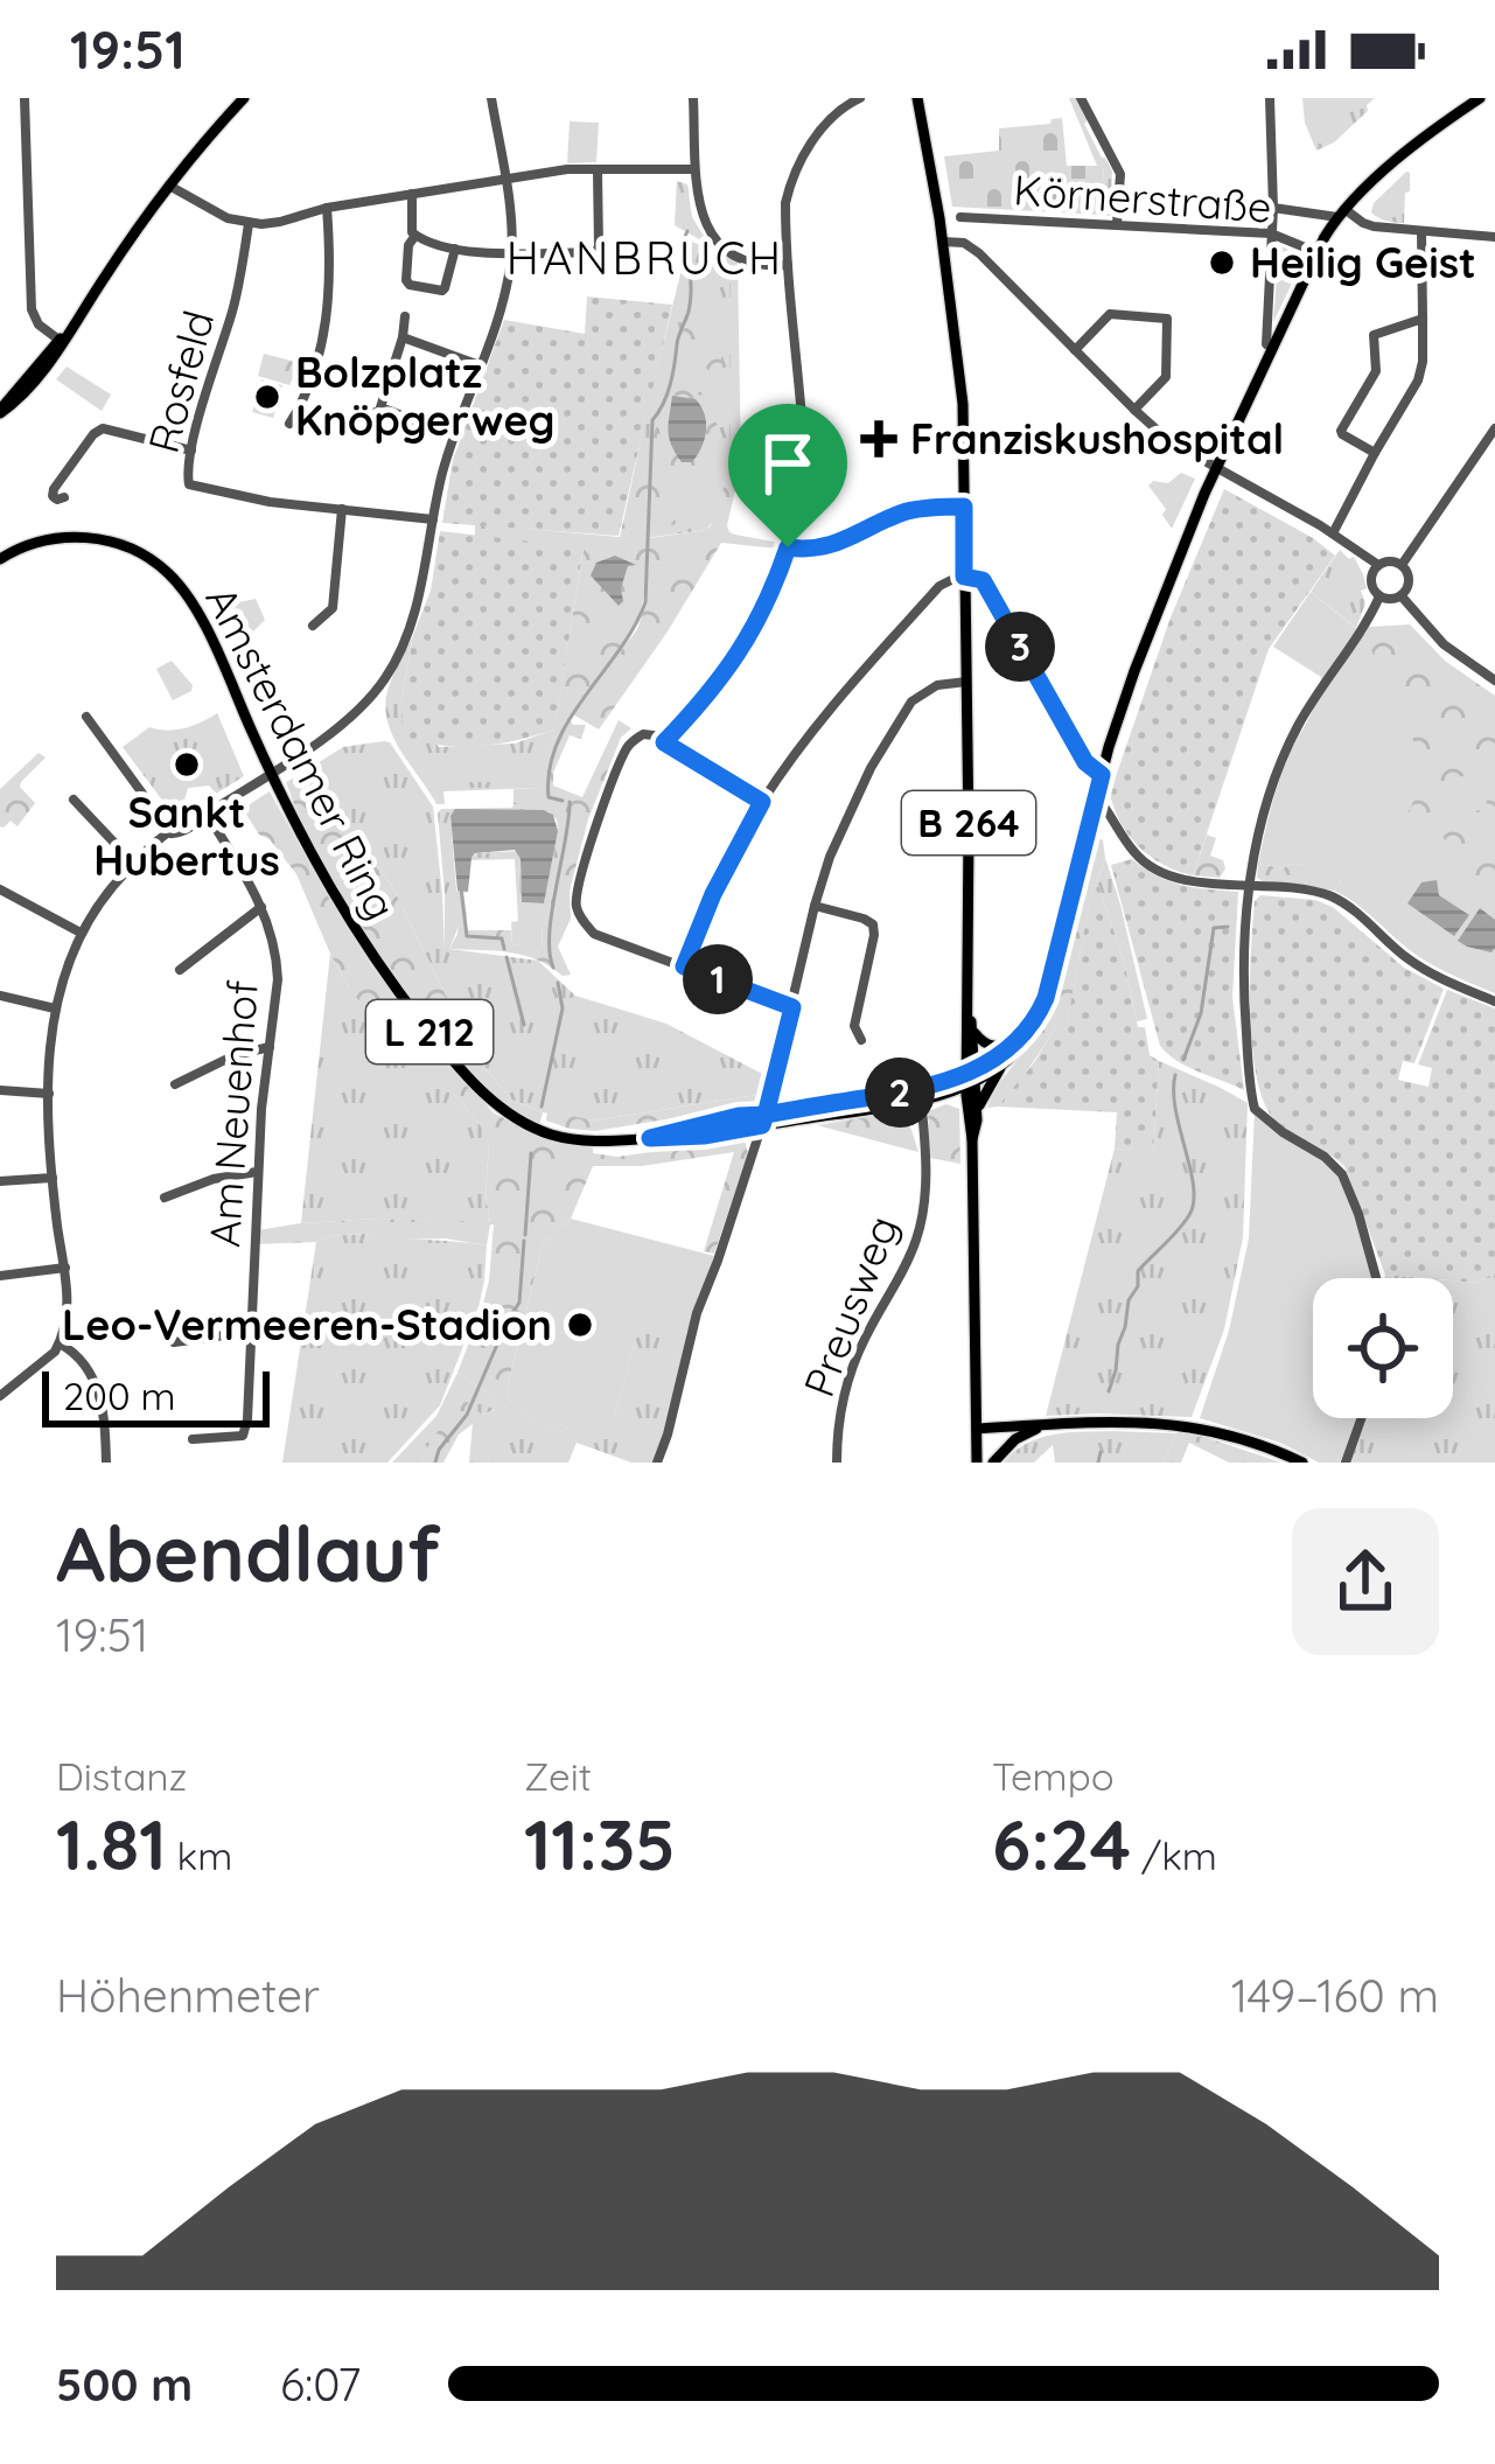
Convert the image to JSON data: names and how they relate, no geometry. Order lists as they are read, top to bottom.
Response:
{
  "streets": {
    "main road": ["Amsterdamer Ring", "B 264", "L 212"],
    "street": [
      "Körnerstraße",
      "Rosfeld",
      "Am Neuenhof",
      "Preusweg"
    ]
  },
  "crossings": [
    ["Amsterdamer Ring", "B 264"],
    ["Amsterdamer Ring", "Preusweg"]
  ],
  "districts": ["HANBRUCH"],
  "places": {
    "other": [
      "Heilig Geist",
      "Bolzplatz Knöpgerweg",
      "Sankt Hubertus",
      "Leo-Vermeeren-Stadion"
    ],
    "health": ["Franziskushospital"]
  },
  "scale_bar": "200 m",
  "page": {
    "status": "19:51",
    "pins": ["3", "1", "2"],
    "scale": "200 m",
    "heading": ["Abendlauf", "19:51"],
    "stats": [
      ["Distanz", "1.81 km"],
      ["Zeit", "11:35"],
      ["Tempo", "6:24 /km"]
    ],
    "chart": ["Höhenmeter", "149–160 m"],
    "list": [
      {
        "name": "500 m",
        "note": "6:07"
      }
    ]
  }
}
